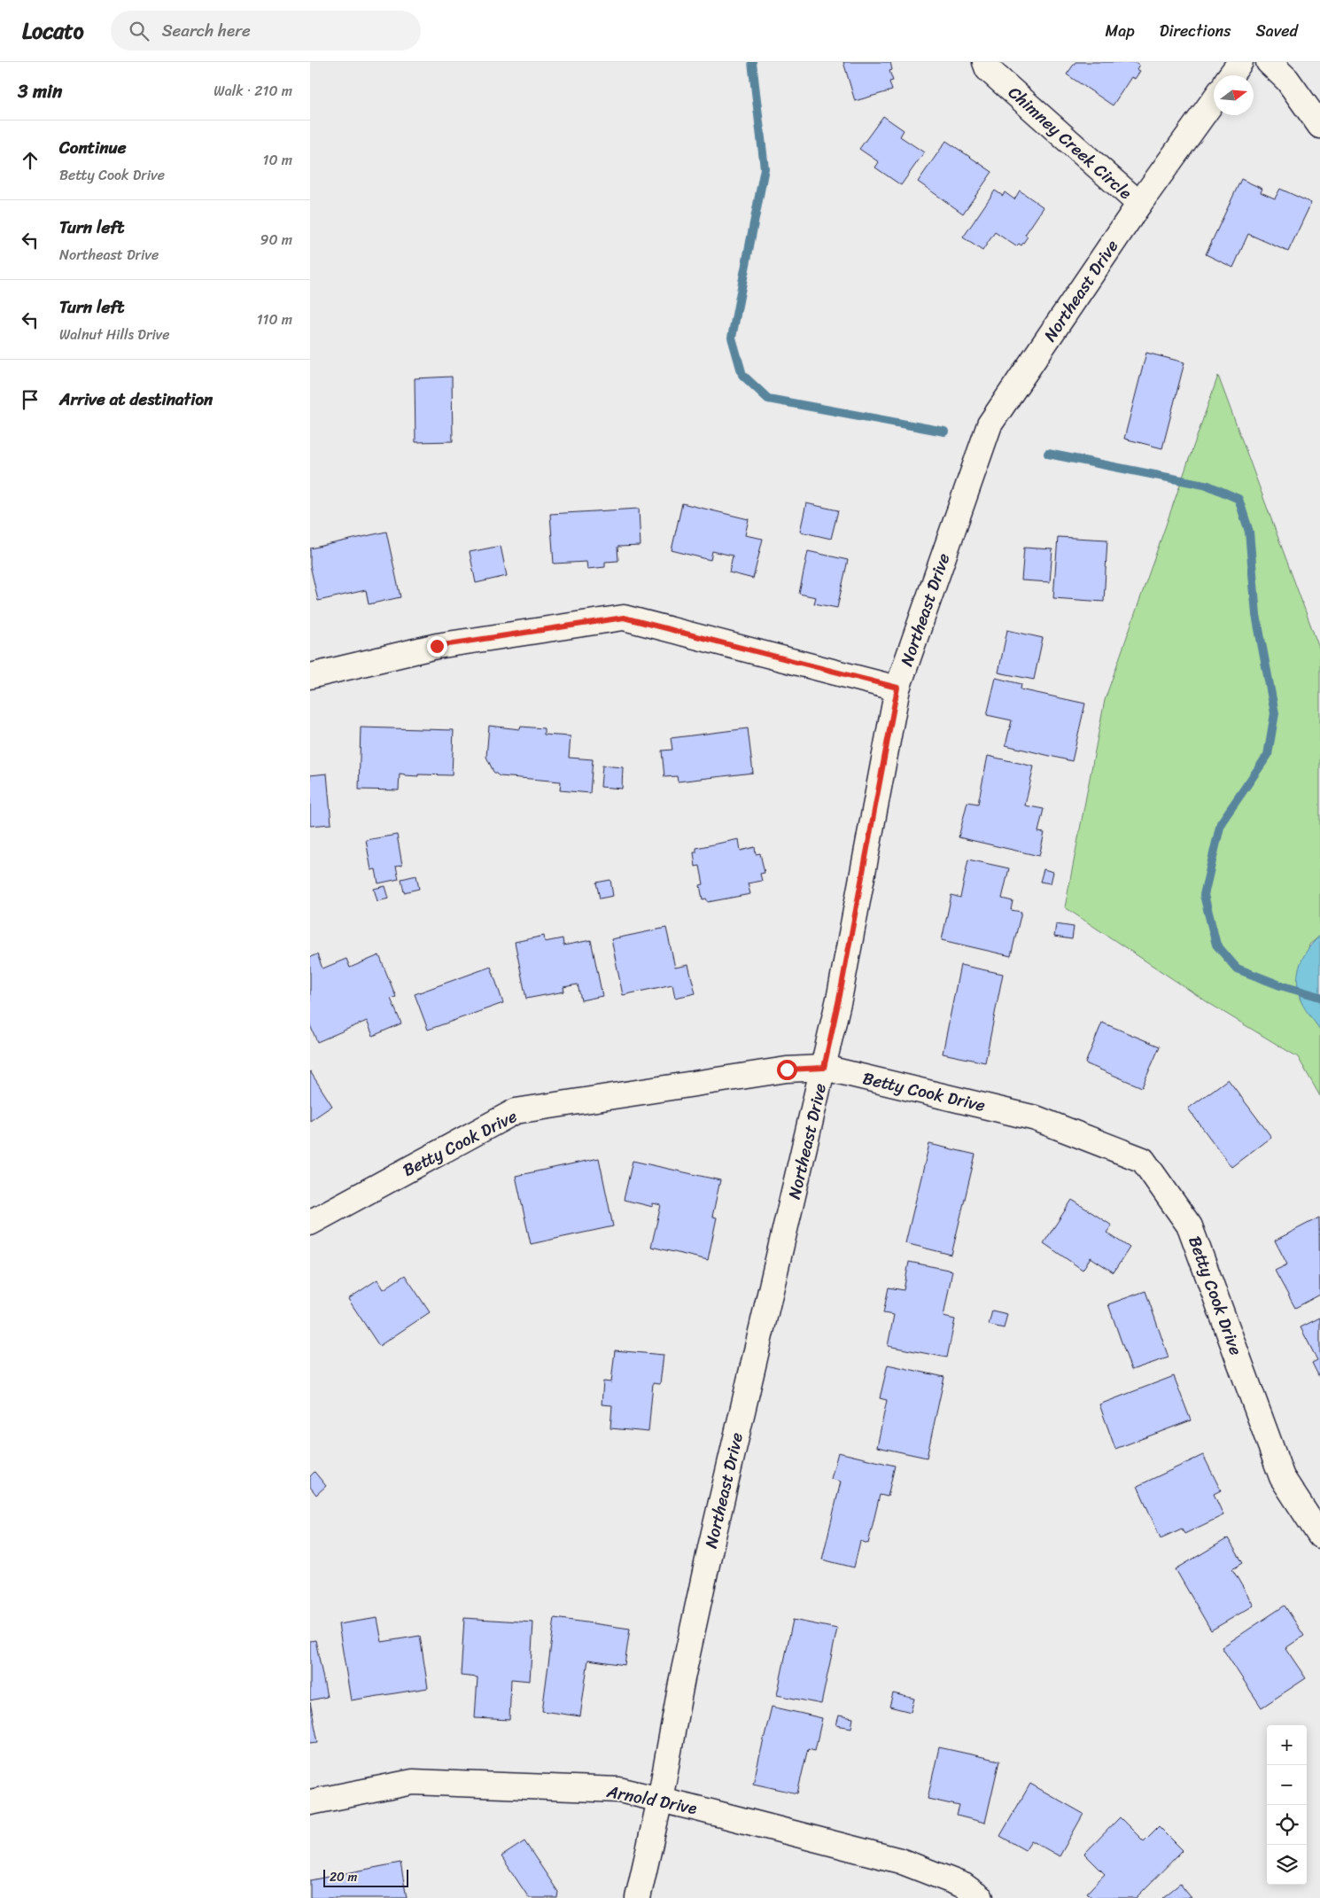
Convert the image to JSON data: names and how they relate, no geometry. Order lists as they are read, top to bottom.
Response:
{
  "streets": {
    "street": [
      "Chimney Creek Circle",
      "Northeast Drive",
      "Betty Cook Drive",
      "Arnold Drive"
    ]
  },
  "crossings": [
    ["Chimney Creek Circle", "Northeast Drive"],
    ["Northeast Drive", "Betty Cook Drive"],
    ["Northeast Drive", "Arnold Drive"]
  ],
  "scale_bar": "20 m",
  "north": "right",
  "page": {
    "header": "Locato",
    "search": "Search here",
    "nav": ["Map", "Directions", "Saved"],
    "heading": ["3 min", "Walk · 210 m"],
    "list": [
      ["Continue", "Betty Cook Drive", "10 m"],
      ["Turn left", "Northeast Drive", "90 m"],
      ["Turn left", "Walnut Hills Drive", "110 m"],
      "Arrive at destination"
    ],
    "map_buttons": ["+", "−"],
    "scale": "20 m"
  }
}
